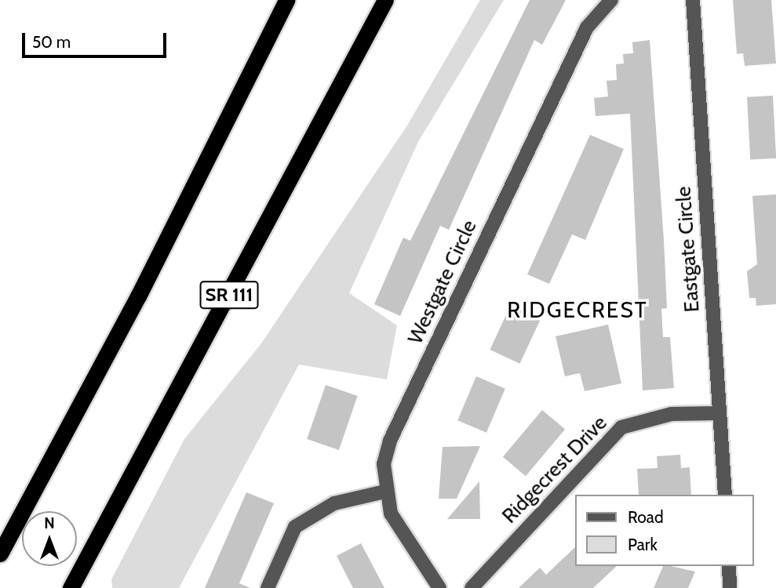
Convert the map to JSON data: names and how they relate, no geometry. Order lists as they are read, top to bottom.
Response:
{
  "streets": {
    "highway": ["SR 111"],
    "street": ["Eastgate Circle", "Westgate Circle", "Ridgecrest Drive"]
  },
  "crossings": [
    ["Eastgate Circle", "Ridgecrest Drive"]
  ],
  "districts": ["RIDGECREST"],
  "legend": ["Road", "Park"],
  "scale_bar": "50 m",
  "north": "top"
}
